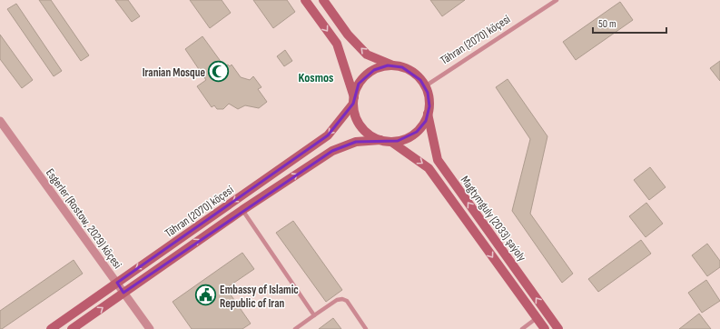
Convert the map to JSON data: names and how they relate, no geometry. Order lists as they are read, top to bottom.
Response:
{
  "streets": {
    "main road": ["Tähran (2070) köçesi", "Magtymguly (2033) şaýoly"],
    "street": ["Esgerler (Rostow, 2029) köçesi"]
  },
  "crossings": [
    ["Tähran (2070) köçesi", "Esgerler (Rostow, 2029) köçesi"],
    ["Tähran (2070) köçesi", "Magtymguly (2033) şaýoly"]
  ],
  "districts": ["Kosmos"],
  "places": {
    "mosque": ["Iranian Mosque"],
    "public building": ["Embassy of Islamic Republic of Iran"]
  },
  "scale_bar": "50 m"
}
